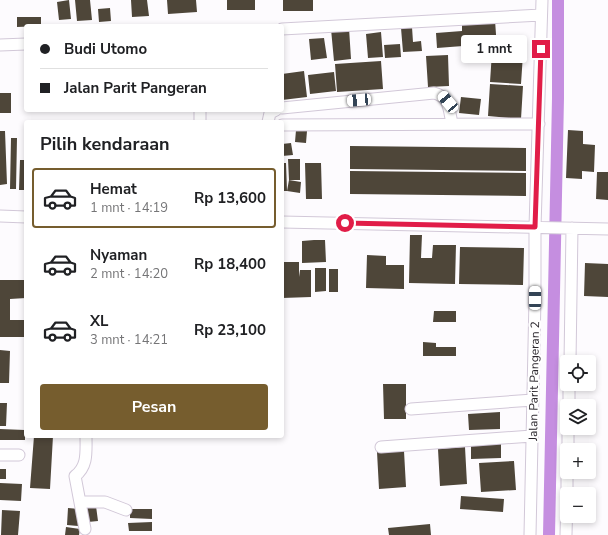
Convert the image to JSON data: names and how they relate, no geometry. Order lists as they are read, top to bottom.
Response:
{
  "streets": {
    "street": ["Jalan Parit Pangeran 2"]
  },
  "page": {
    "banner": ["Budi Utomo", "Jalan Parit Pangeran"],
    "bubble": "1 mnt",
    "heading": "Pilih kendaraan",
    "list": [
      {
        "name": "Hemat",
        "note": "1 mnt · 14:19",
        "value": "Rp 13,600"
      },
      {
        "name": "Nyaman",
        "note": "2 mnt · 14:20",
        "value": "Rp 18,400"
      },
      {
        "name": "XL",
        "note": "3 mnt · 14:21",
        "value": "Rp 23,100"
      }
    ],
    "map_buttons": ["+", "−"],
    "buttons": "Pesan"
  }
}
